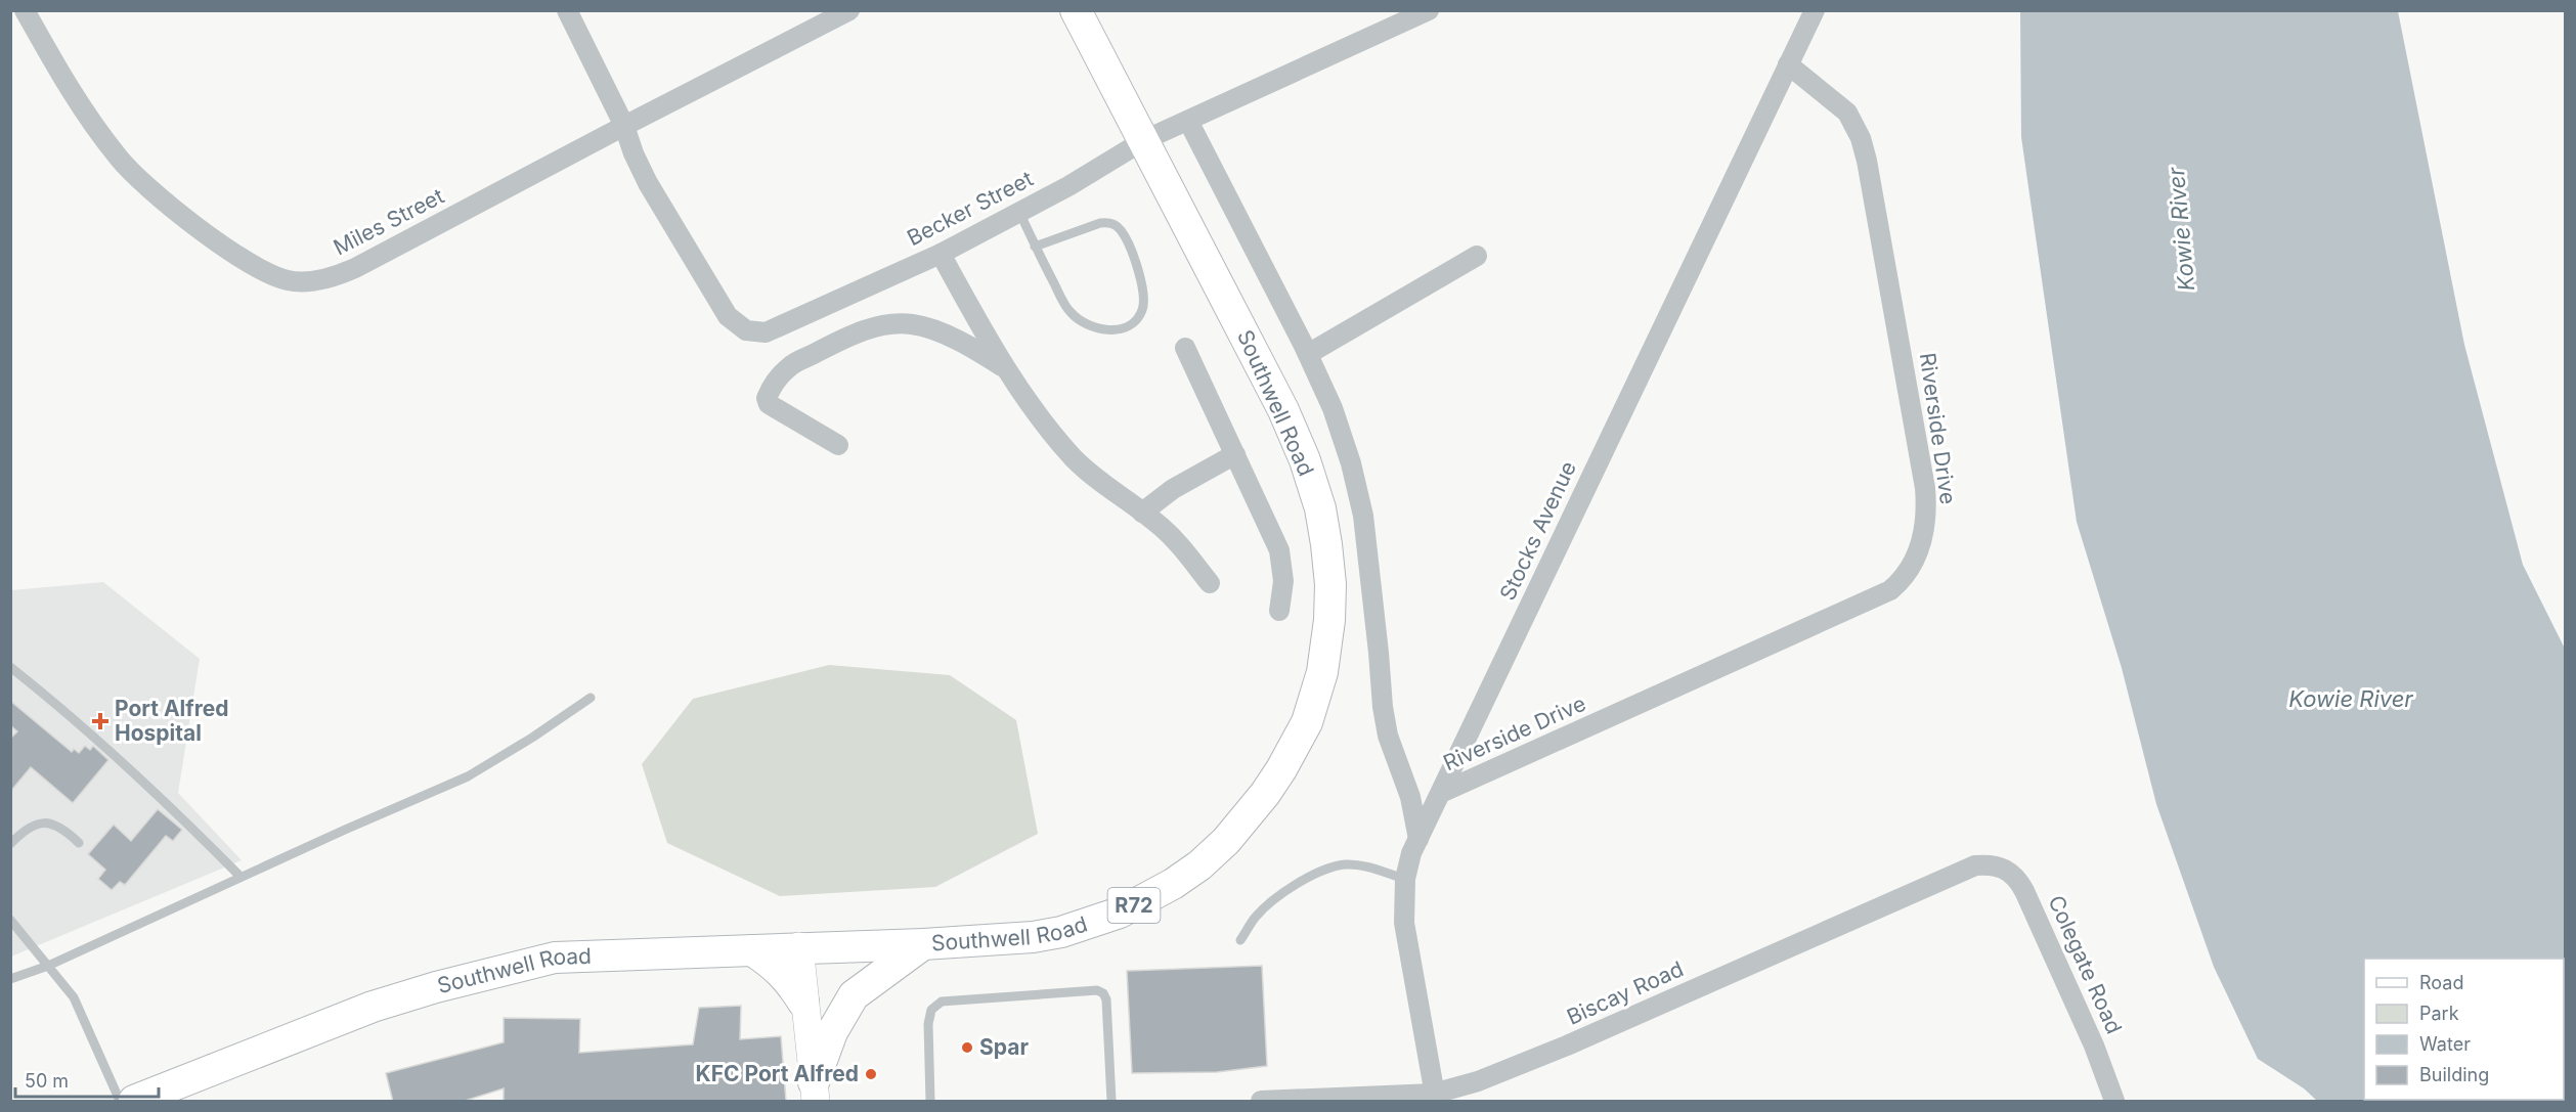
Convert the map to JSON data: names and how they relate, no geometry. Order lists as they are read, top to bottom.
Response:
{
  "streets": {
    "main road": ["Southwell Road", "R72"],
    "street": [
      "Becker Street",
      "Miles Street",
      "Riverside Drive",
      "Stocks Avenue",
      "Colegate Road",
      "Biscay Road"
    ]
  },
  "crossings": [
    ["Becker Street", "Miles Street"],
    ["Becker Street", "Southwell Road"],
    ["Riverside Drive", "Stocks Avenue"],
    ["Stocks Avenue", "Biscay Road"],
    ["Colegate Road", "Biscay Road"]
  ],
  "water": ["Kowie River"],
  "places": {
    "health": ["Port Alfred Hospital"],
    "other": ["Spar", "KFC Port Alfred"]
  },
  "legend": [
    "Road",
    "Park",
    "Water",
    "Building"
  ],
  "scale_bar": "50 m"
}
